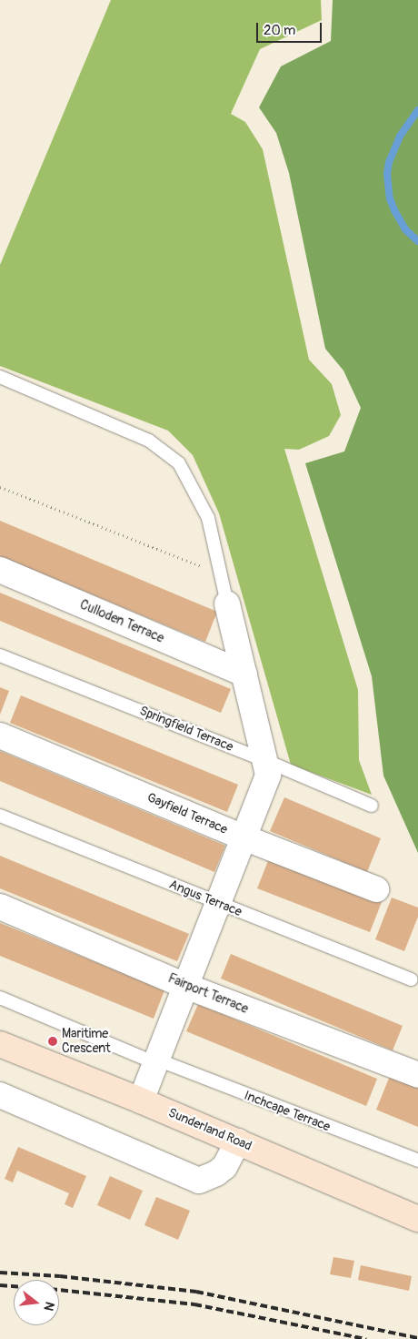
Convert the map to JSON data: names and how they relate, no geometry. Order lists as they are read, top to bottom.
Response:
{
  "streets": {
    "main road": ["Sunderland Road"],
    "street": ["Culloden Terrace", "Gayfield Terrace", "Fairport Terrace"],
    "lane": ["Springfield Terrace", "Angus Terrace", "Inchcape Terrace"]
  },
  "places": ["Maritime Crescent"],
  "scale_bar": "20 m",
  "north": "right"
}
